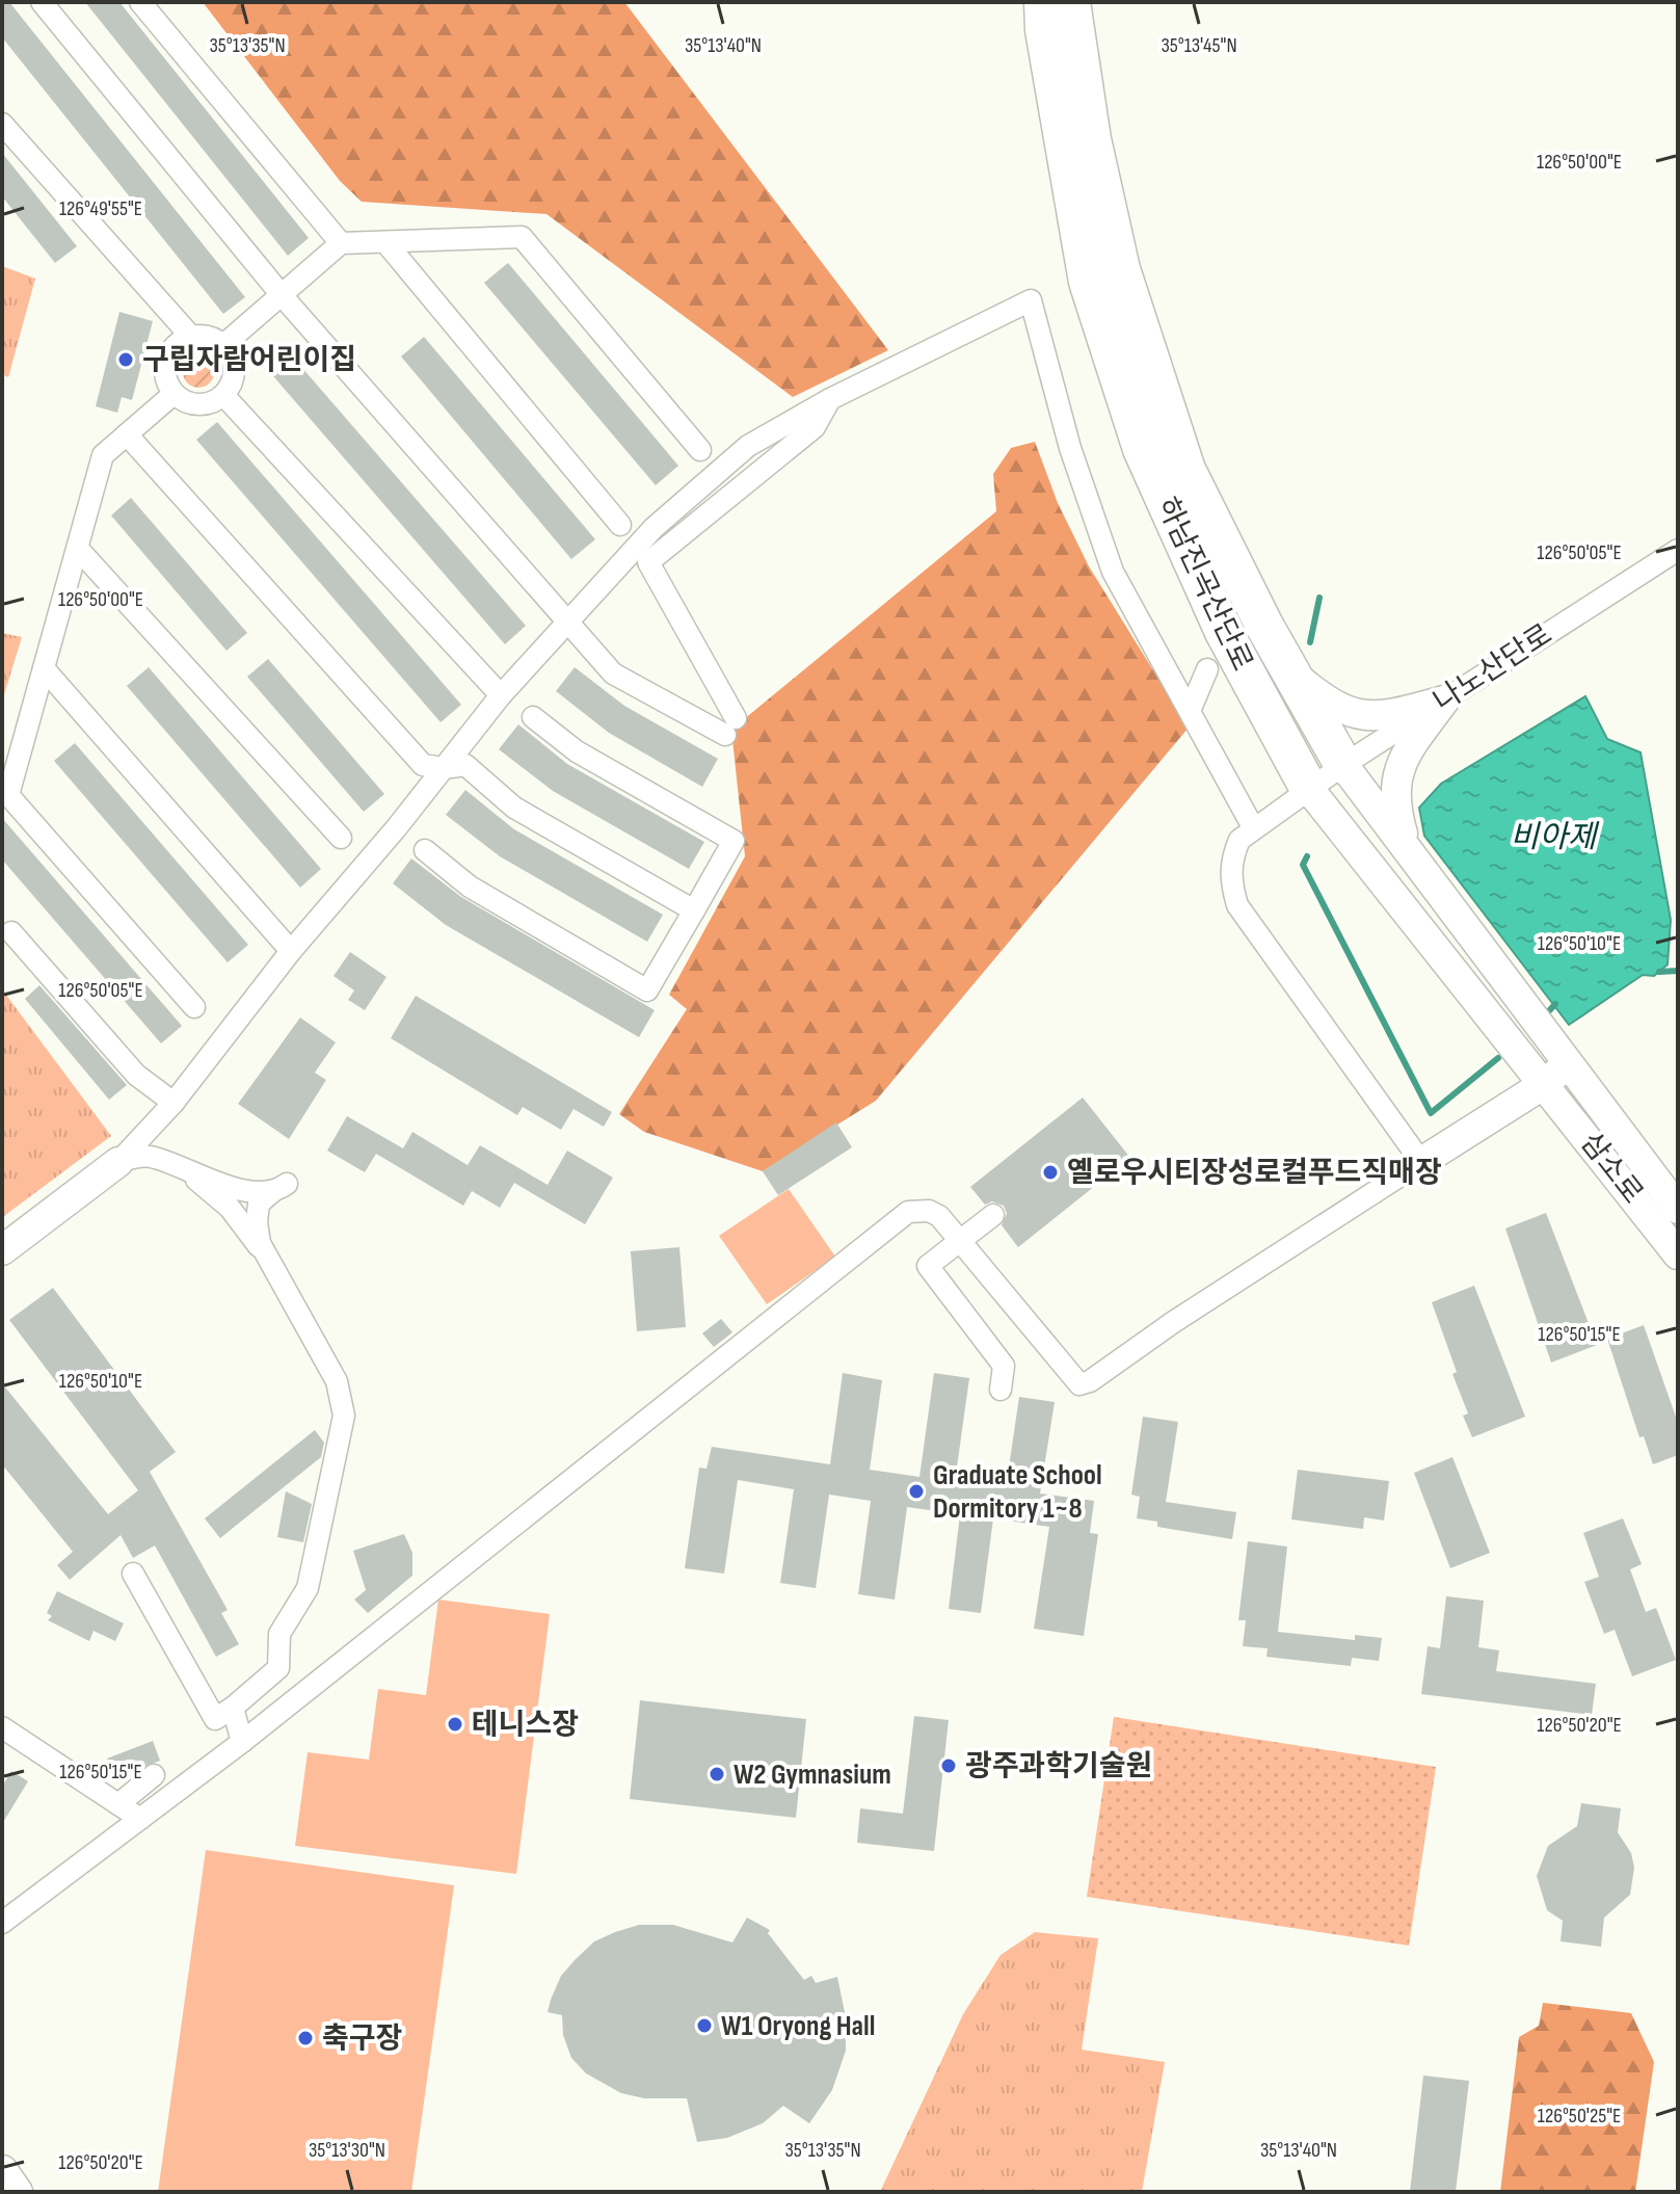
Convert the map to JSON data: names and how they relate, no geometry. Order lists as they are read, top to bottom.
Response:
{
  "streets": {
    "highway": ["하남진곡산단로"],
    "street": ["나노산단로", "삼소로"]
  },
  "crossings": [
    ["하남진곡산단로", "나노산단로"],
    ["하남진곡산단로", "삼소로"]
  ],
  "water": ["비아제"],
  "places": [
    "구립자람어린이집",
    "옐로우시티장성로컬푸드직매장",
    "Graduate School Dormitory 1~8",
    "테니스장",
    "광주과학기술원",
    "W2 Gymnasium",
    "W1 Oryong Hall",
    "축구장"
  ],
  "coordinates": [
    "35°13'45\"N",
    "35°13'35\"N",
    "35°13'40\"N",
    "126°50'00\"E",
    "126°49'55\"E",
    "126°50'05\"E",
    "126°50'10\"E",
    "126°50'15\"E",
    "126°50'20\"E",
    "126°50'25\"E",
    "35°13'30\"N"
  ]
}
